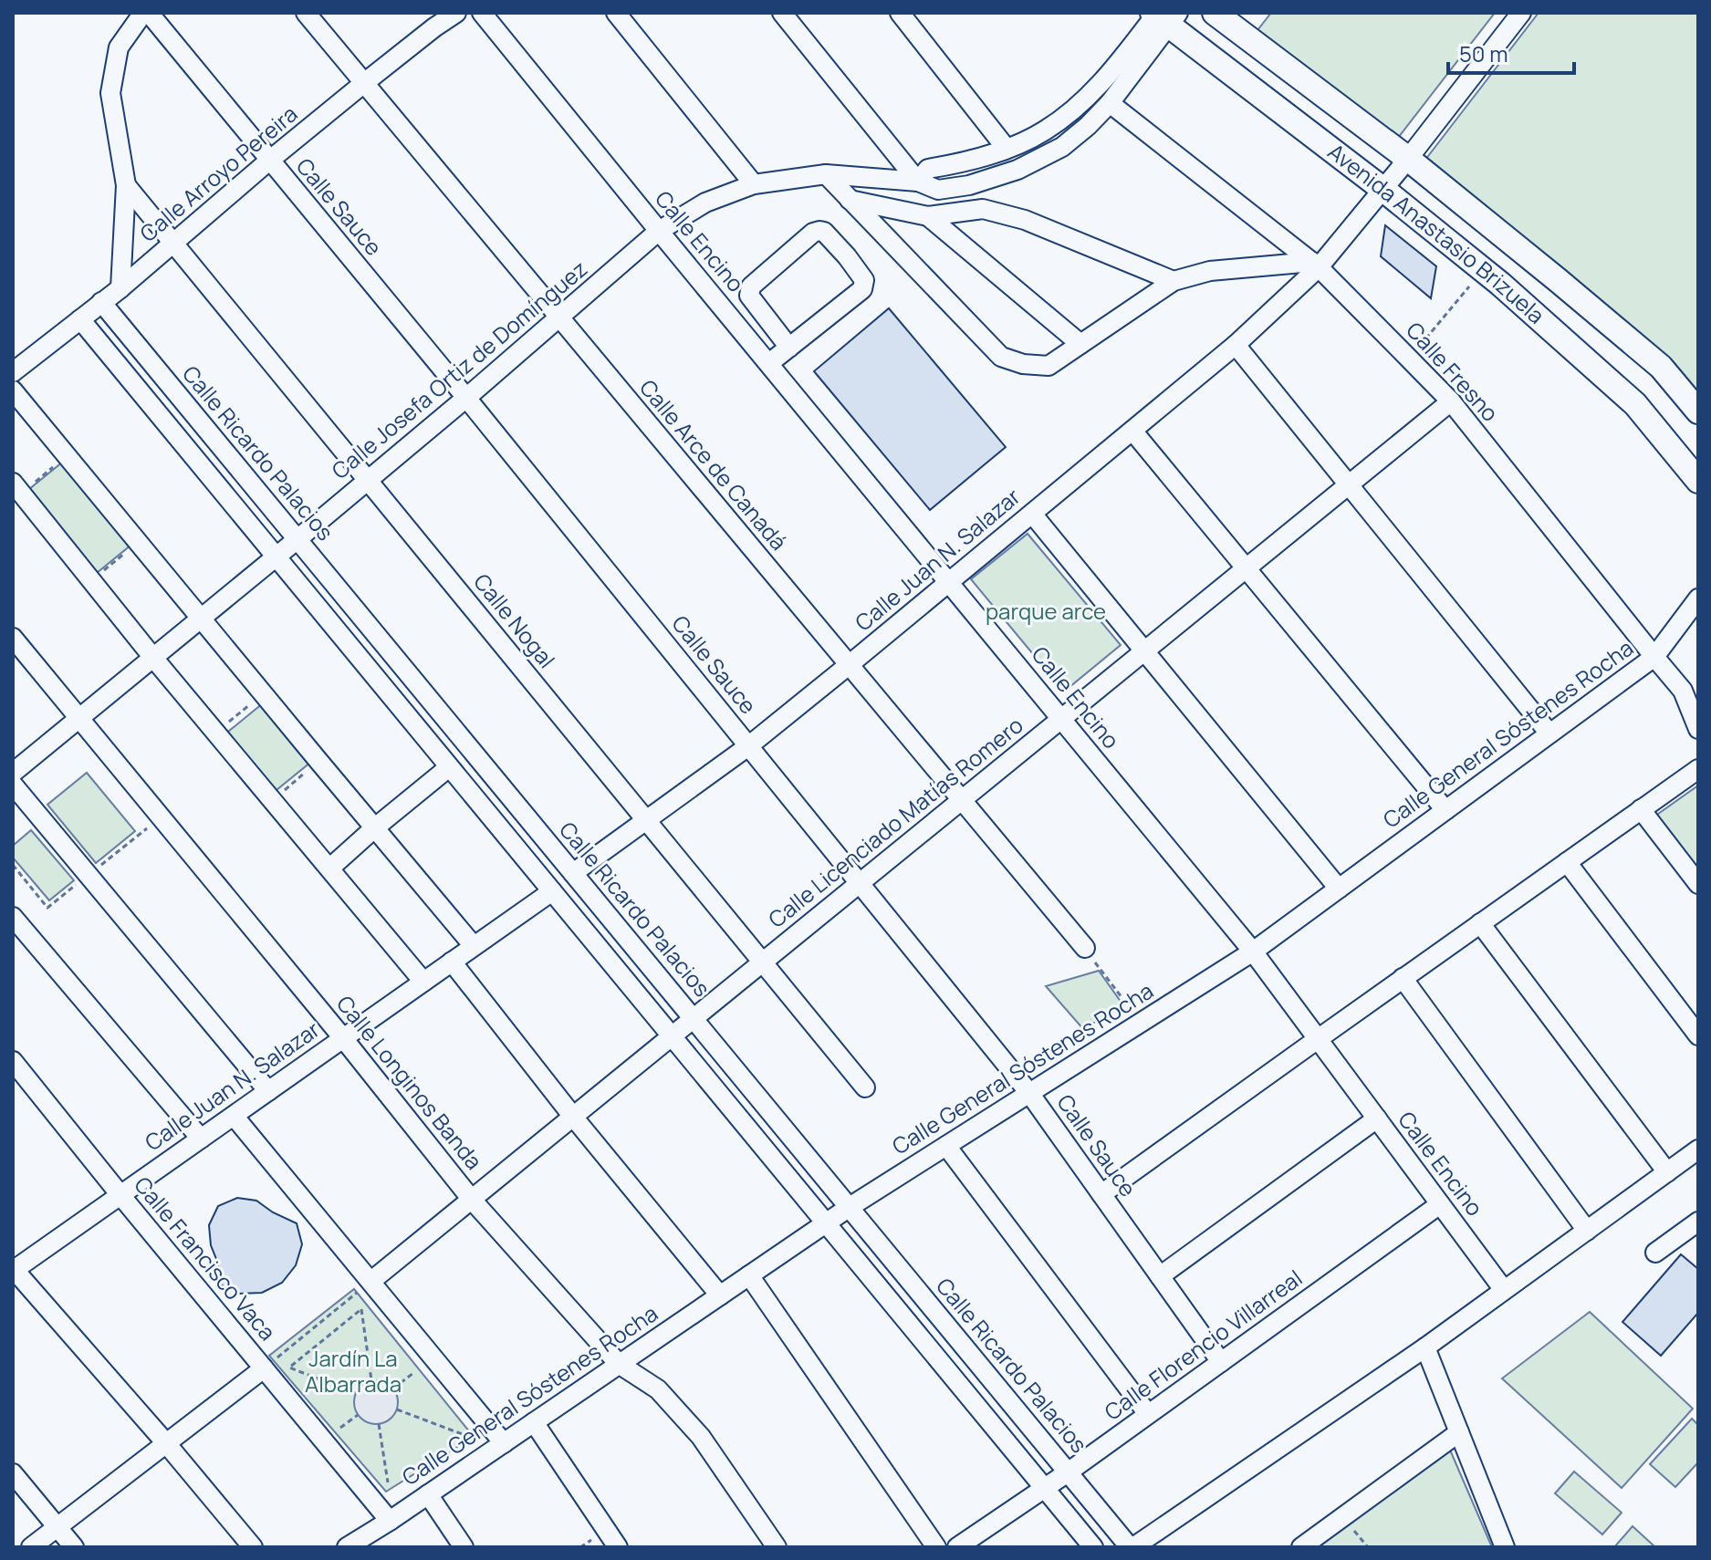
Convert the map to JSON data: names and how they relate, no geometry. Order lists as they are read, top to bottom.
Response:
{
  "streets": {
    "main road": ["Avenida Anastasio Brizuela"],
    "street": [
      "Calle Arroyo Pereira",
      "Calle Sauce",
      "Calle Encino",
      "Calle Josefa Ortiz de Domínguez",
      "Calle Fresno",
      "Calle Ricardo Palacios",
      "Calle Arce de Canadá",
      "Calle Juan N. Salazar",
      "Calle Nogal",
      "Calle General Sóstenes Rocha",
      "Calle Licenciado Matías Romero",
      "Calle Longinos Banda",
      "Calle Francisco Vaca",
      "Calle Florencio Villarreal"
    ]
  },
  "crossings": [
    ["Calle Arroyo Pereira", "Calle Sauce"],
    ["Calle Arroyo Pereira", "Calle Ricardo Palacios"],
    ["Calle Arroyo Pereira", "Calle Arce de Canadá"],
    ["Calle Arroyo Pereira", "Calle Nogal"],
    ["Calle Sauce", "Calle Josefa Ortiz de Domínguez"],
    ["Calle Sauce", "Calle Juan N. Salazar"],
    ["Calle Sauce", "Calle General Sóstenes Rocha"],
    ["Calle Sauce", "Calle Licenciado Matías Romero"],
    ["Calle Sauce", "Calle Florencio Villarreal"],
    ["Avenida Anastasio Brizuela", "Calle Josefa Ortiz de Domínguez"],
    ["Avenida Anastasio Brizuela", "Calle Juan N. Salazar"],
    ["Calle Encino", "Calle Josefa Ortiz de Domínguez"],
    ["Calle Encino", "Calle Juan N. Salazar"],
    ["Calle Encino", "Calle General Sóstenes Rocha"],
    ["Calle Encino", "Calle Licenciado Matías Romero"],
    ["Calle Encino", "Calle Florencio Villarreal"],
    ["Calle Josefa Ortiz de Domínguez", "Calle Fresno"],
    ["Calle Josefa Ortiz de Domínguez", "Calle Ricardo Palacios"],
    ["Calle Josefa Ortiz de Domínguez", "Calle Arce de Canadá"],
    ["Calle Josefa Ortiz de Domínguez", "Calle Nogal"],
    ["Calle Josefa Ortiz de Domínguez", "Calle Longinos Banda"],
    ["Calle Fresno", "Calle Juan N. Salazar"],
    ["Calle Fresno", "Calle General Sóstenes Rocha"],
    ["Calle Fresno", "Calle Licenciado Matías Romero"],
    ["Calle Ricardo Palacios", "Calle Juan N. Salazar"],
    ["Calle Ricardo Palacios", "Calle General Sóstenes Rocha"],
    ["Calle Ricardo Palacios", "Calle Licenciado Matías Romero"],
    ["Calle Ricardo Palacios", "Calle Florencio Villarreal"],
    ["Calle Arce de Canadá", "Calle Juan N. Salazar"],
    ["Calle Arce de Canadá", "Calle Licenciado Matías Romero"],
    ["Calle Juan N. Salazar", "Calle Nogal"],
    ["Calle Juan N. Salazar", "Calle Longinos Banda"],
    ["Calle Juan N. Salazar", "Calle Francisco Vaca"],
    ["Calle Nogal", "Calle Licenciado Matías Romero"],
    ["Calle General Sóstenes Rocha", "Calle Longinos Banda"],
    ["Calle General Sóstenes Rocha", "Calle Francisco Vaca"],
    ["Calle Licenciado Matías Romero", "Calle Longinos Banda"]
  ],
  "parks": ["parque arce", "Jardín La Albarrada"],
  "scale_bar": "50 m"
}
